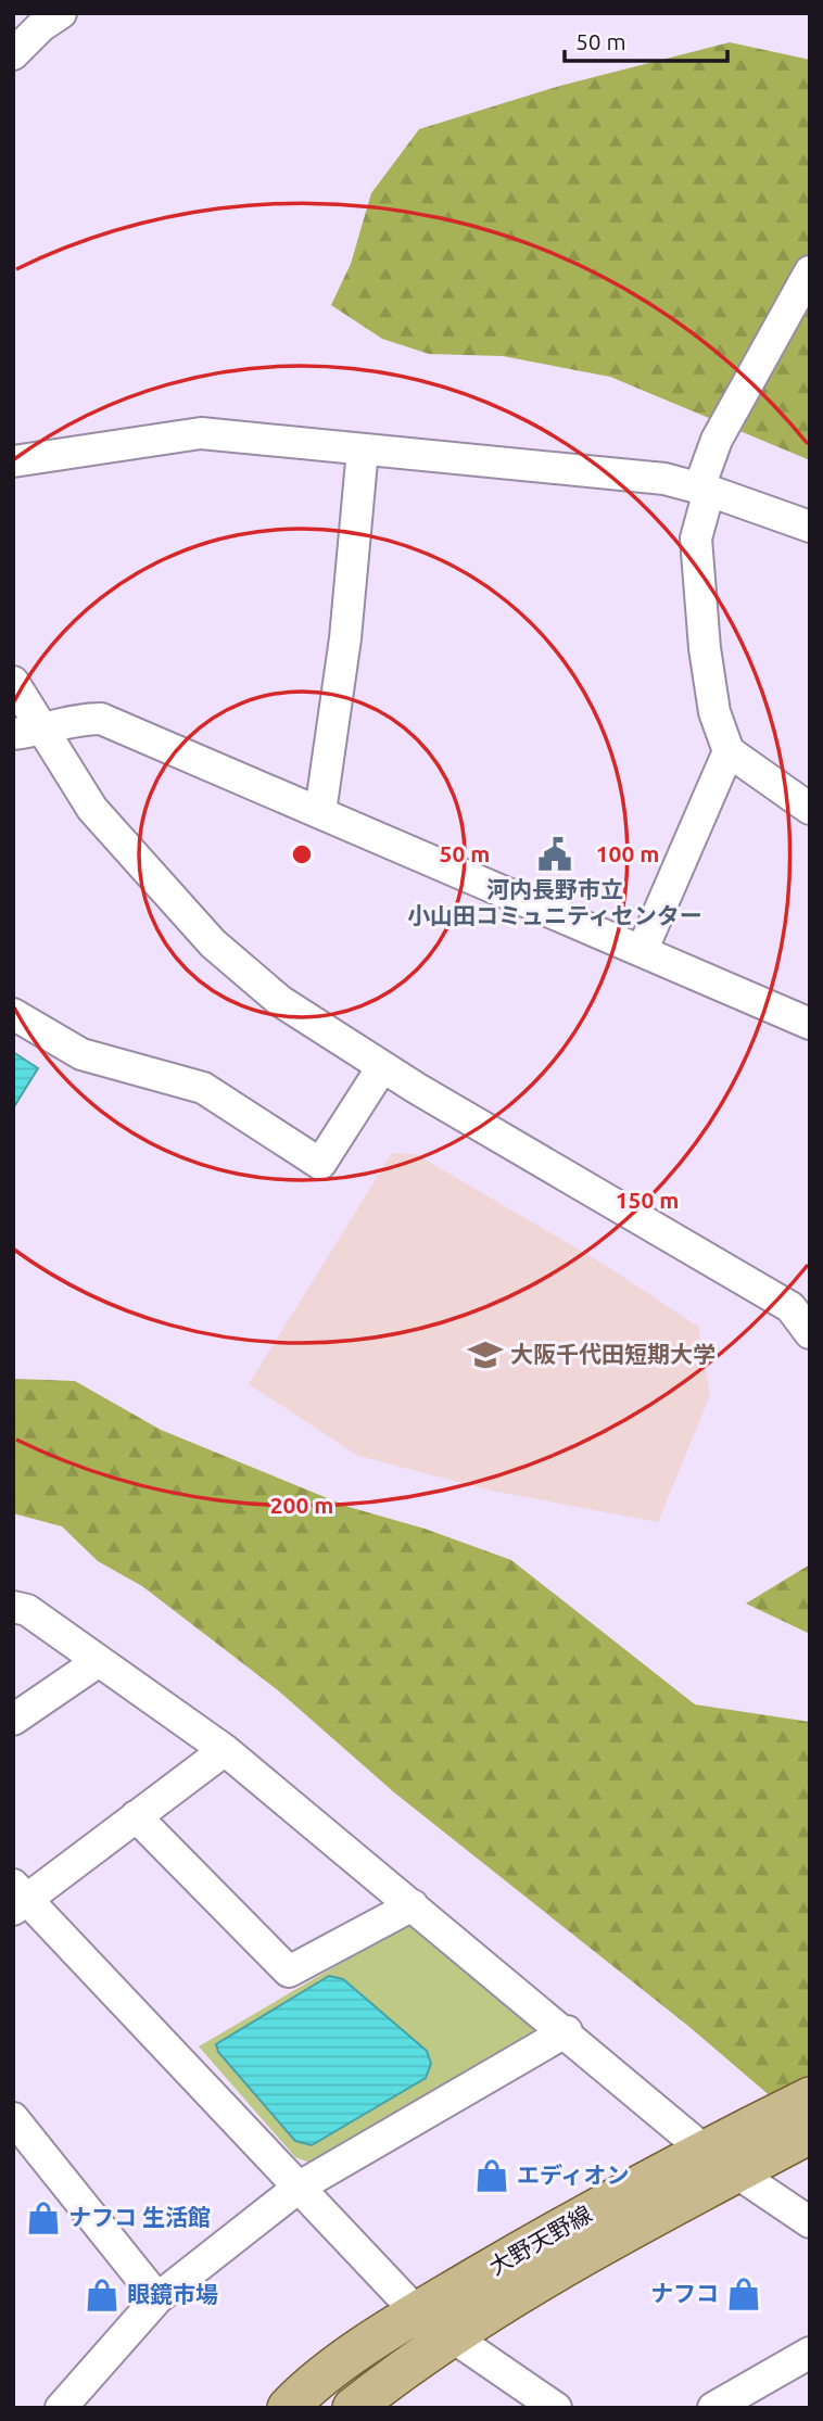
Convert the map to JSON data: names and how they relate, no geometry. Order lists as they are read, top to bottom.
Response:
{
  "streets": {
    "main road": ["大野天野線"]
  },
  "places": {
    "public building": ["河内長野市立 小山田コミュニティセンター"],
    "school or university": ["大阪千代田短期大学"],
    "shop": [
      "エディオン",
      "ナフコ 生活館",
      "ナフコ",
      "眼鏡市場"
    ]
  },
  "scale_bar": "50 m",
  "rings": [
    "50 m",
    "100 m",
    "150 m",
    "200 m"
  ]
}
